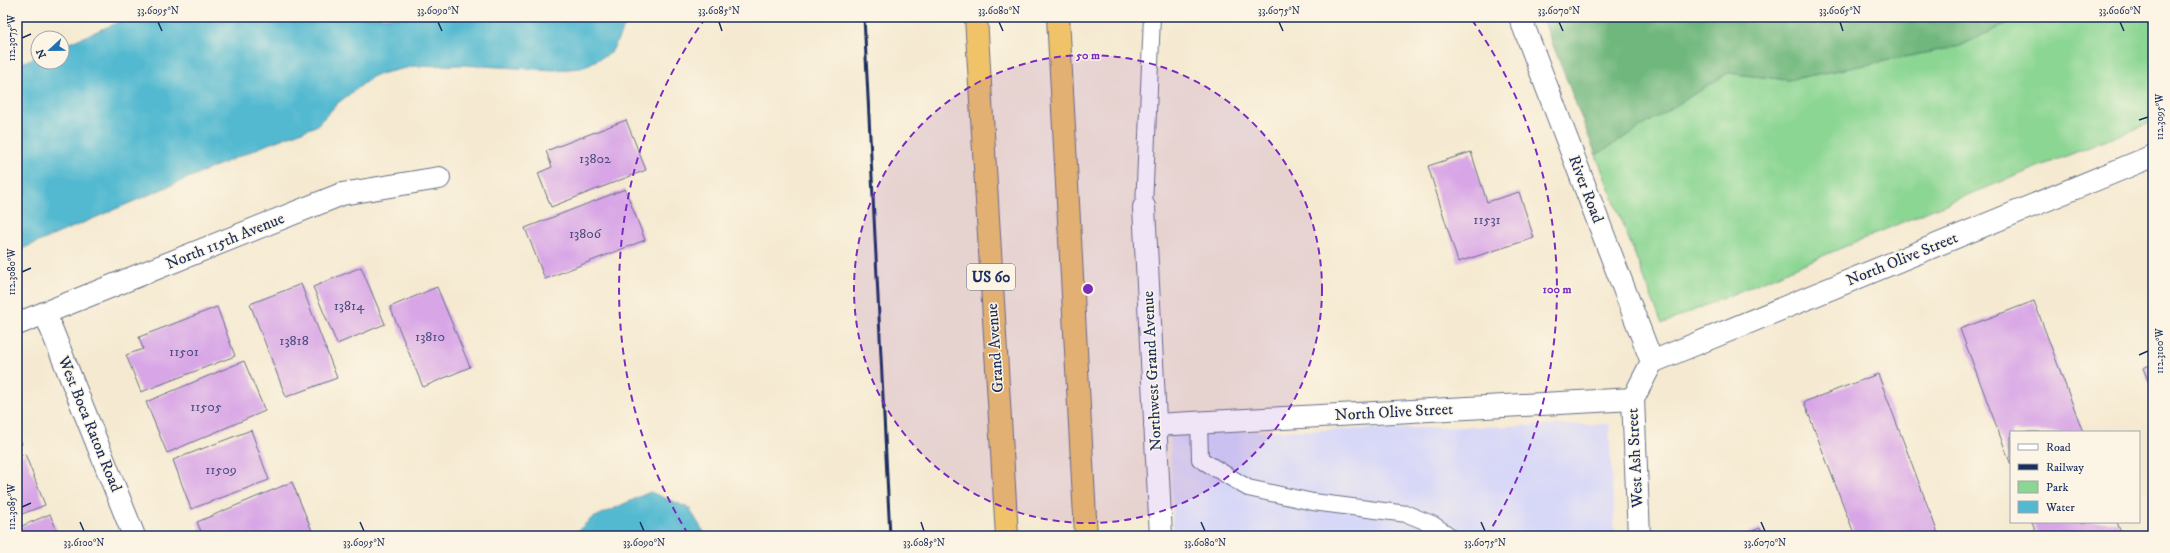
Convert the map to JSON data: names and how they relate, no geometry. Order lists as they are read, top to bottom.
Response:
{
  "streets": {
    "highway": ["US 60", "Grand Avenue"],
    "street": [
      "River Road",
      "North 115th Avenue",
      "North Olive Street",
      "Northwest Grand Avenue",
      "West Boca Raton Road",
      "West Ash Street"
    ]
  },
  "crossings": [
    ["River Road", "North Olive Street"],
    ["River Road", "West Ash Street"],
    ["North 115th Avenue", "West Boca Raton Road"],
    ["North Olive Street", "Northwest Grand Avenue"],
    ["North Olive Street", "West Ash Street"]
  ],
  "house_numbers": [
    "13802",
    "11531",
    "13806",
    "13814",
    "13810",
    "13818",
    "11501",
    "11505",
    "11509"
  ],
  "legend": [
    "Road",
    "Railway",
    "Park",
    "Water"
  ],
  "north": "left",
  "coordinates": [
    "33.6095°N",
    "33.6090°N",
    "33.6085°N",
    "33.6080°N",
    "33.6075°N",
    "33.6070°N",
    "33.6065°N",
    "33.6060°N",
    "112.3075°W",
    "112.3095°W",
    "112.3080°W",
    "112.3100°W",
    "112.3085°W",
    "33.6100°N"
  ],
  "rings": ["50 m", "100 m"]
}
